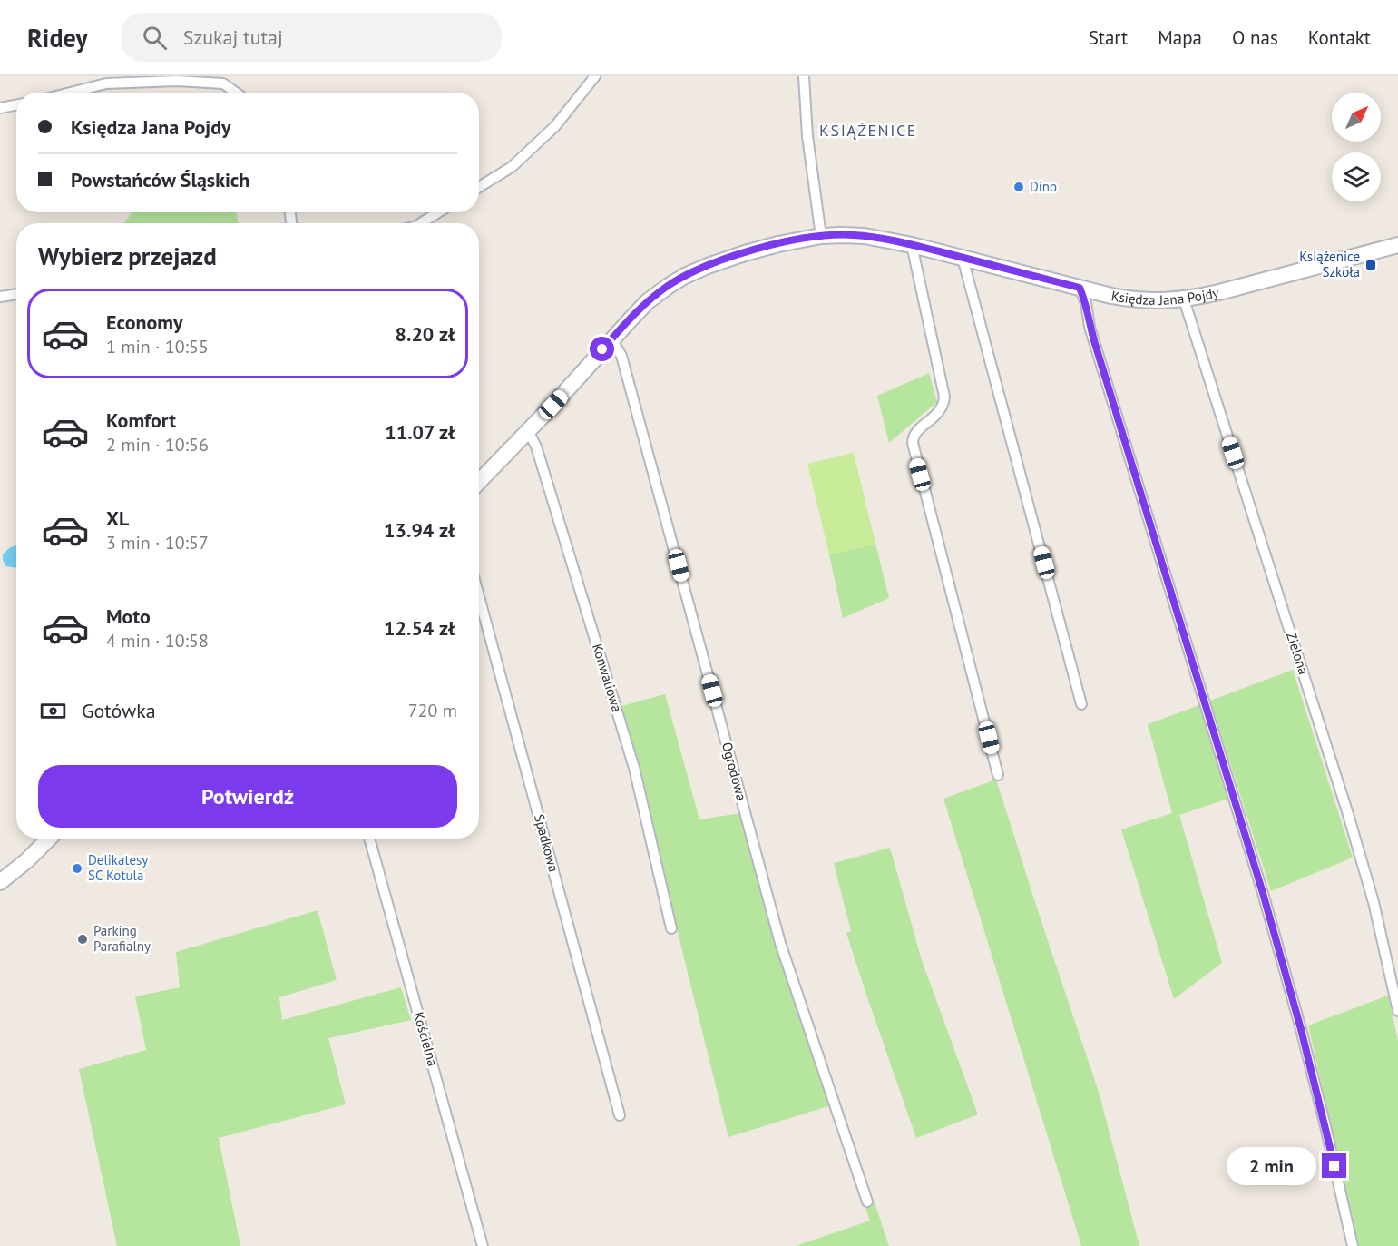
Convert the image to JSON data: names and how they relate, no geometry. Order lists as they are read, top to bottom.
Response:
{
  "streets": {
    "street": [
      "Księdza Jana Pojdy",
      "Zielona",
      "Konwaliowa",
      "Ogrodowa",
      "Spadkowa",
      "Kościelna"
    ]
  },
  "crossings": [
    ["Księdza Jana Pojdy", "Zielona"],
    ["Księdza Jana Pojdy", "Konwaliowa"],
    ["Księdza Jana Pojdy", "Ogrodowa"]
  ],
  "districts": ["KSIĄŻENICE"],
  "places": {
    "other": ["Dino", "Delikatesy SC Kotula", "Parking Parafialny"],
    "transit": ["Książenice Szkoła"]
  },
  "north": "top right",
  "page": {
    "header": "Ridey",
    "search": "Szukaj tutaj",
    "nav": [
      "Start",
      "Mapa",
      "O nas",
      "Kontakt"
    ],
    "banner": ["Księdza Jana Pojdy", "Powstańców Śląskich"],
    "heading": "Wybierz przejazd",
    "list": [
      {
        "name": "Economy",
        "note": "1 min · 10:55",
        "value": "8.20 zł"
      },
      {
        "name": "Komfort",
        "note": "2 min · 10:56",
        "value": "11.07 zł"
      },
      {
        "name": "XL",
        "note": "3 min · 10:57",
        "value": "13.94 zł"
      },
      {
        "name": "Moto",
        "note": "4 min · 10:58",
        "value": "12.54 zł"
      }
    ],
    "pay": ["Gotówka", "720 m"],
    "buttons": "Potwierdź",
    "bubble": "2 min"
  }
}
